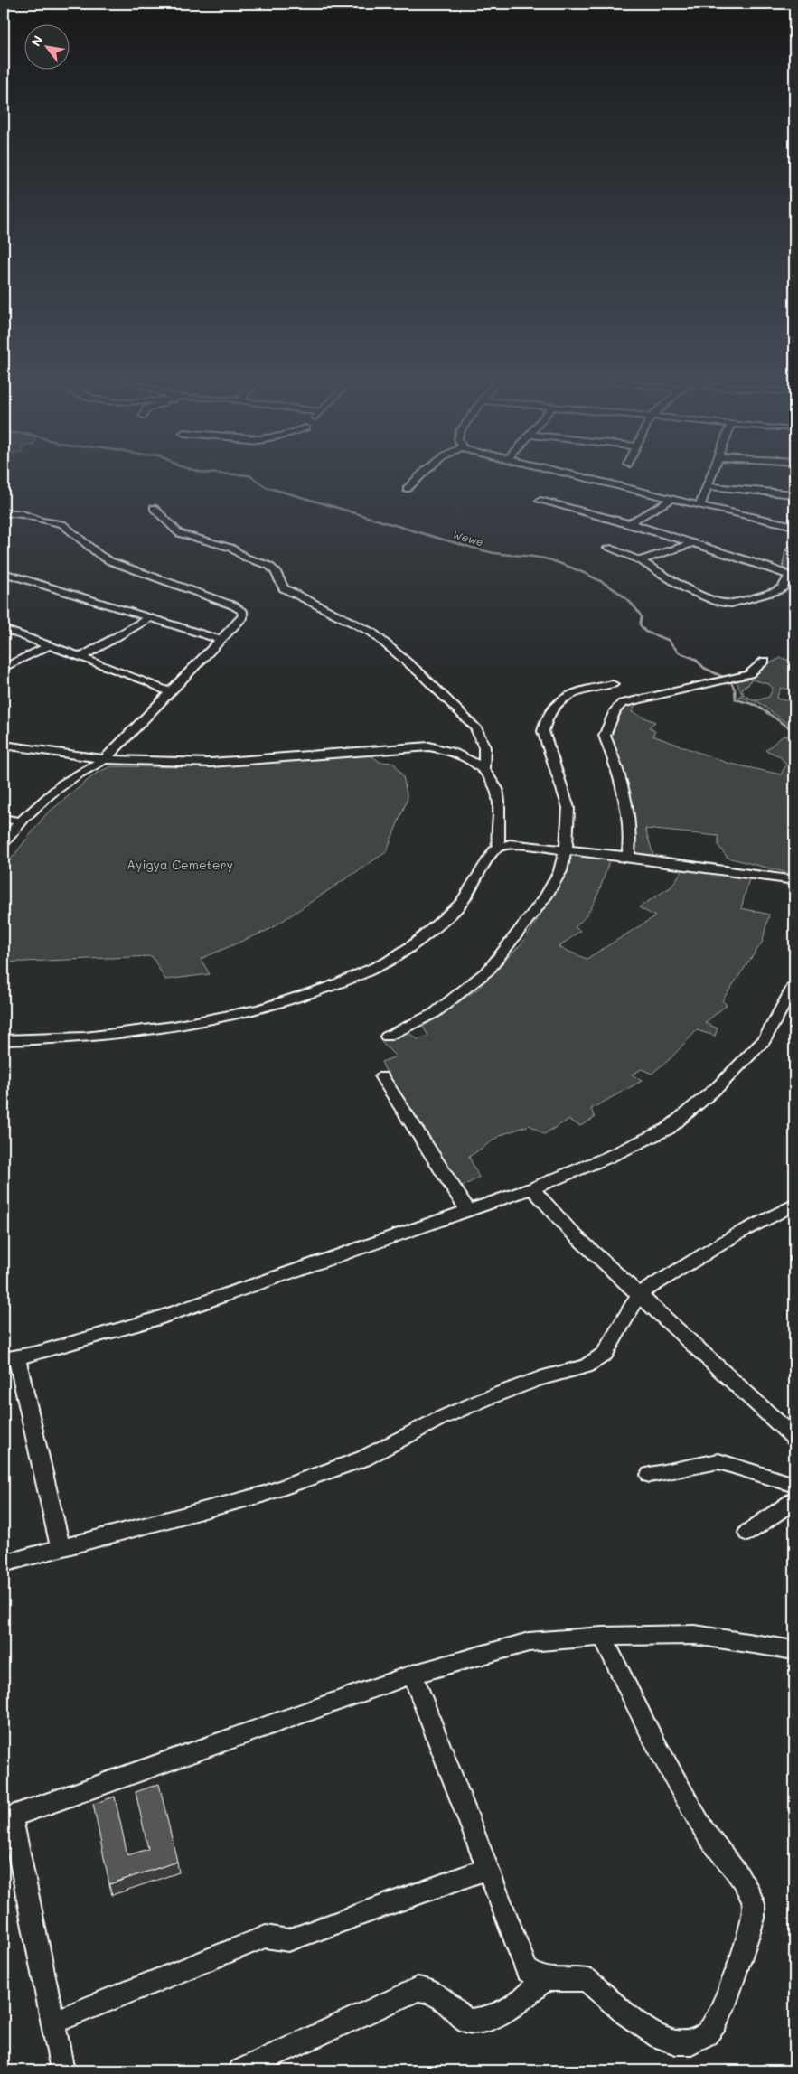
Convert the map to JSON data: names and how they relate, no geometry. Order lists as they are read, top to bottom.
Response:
{
  "water": ["Wewe"],
  "parks": ["Ayigya Cemetery"],
  "north": "top left"
}
